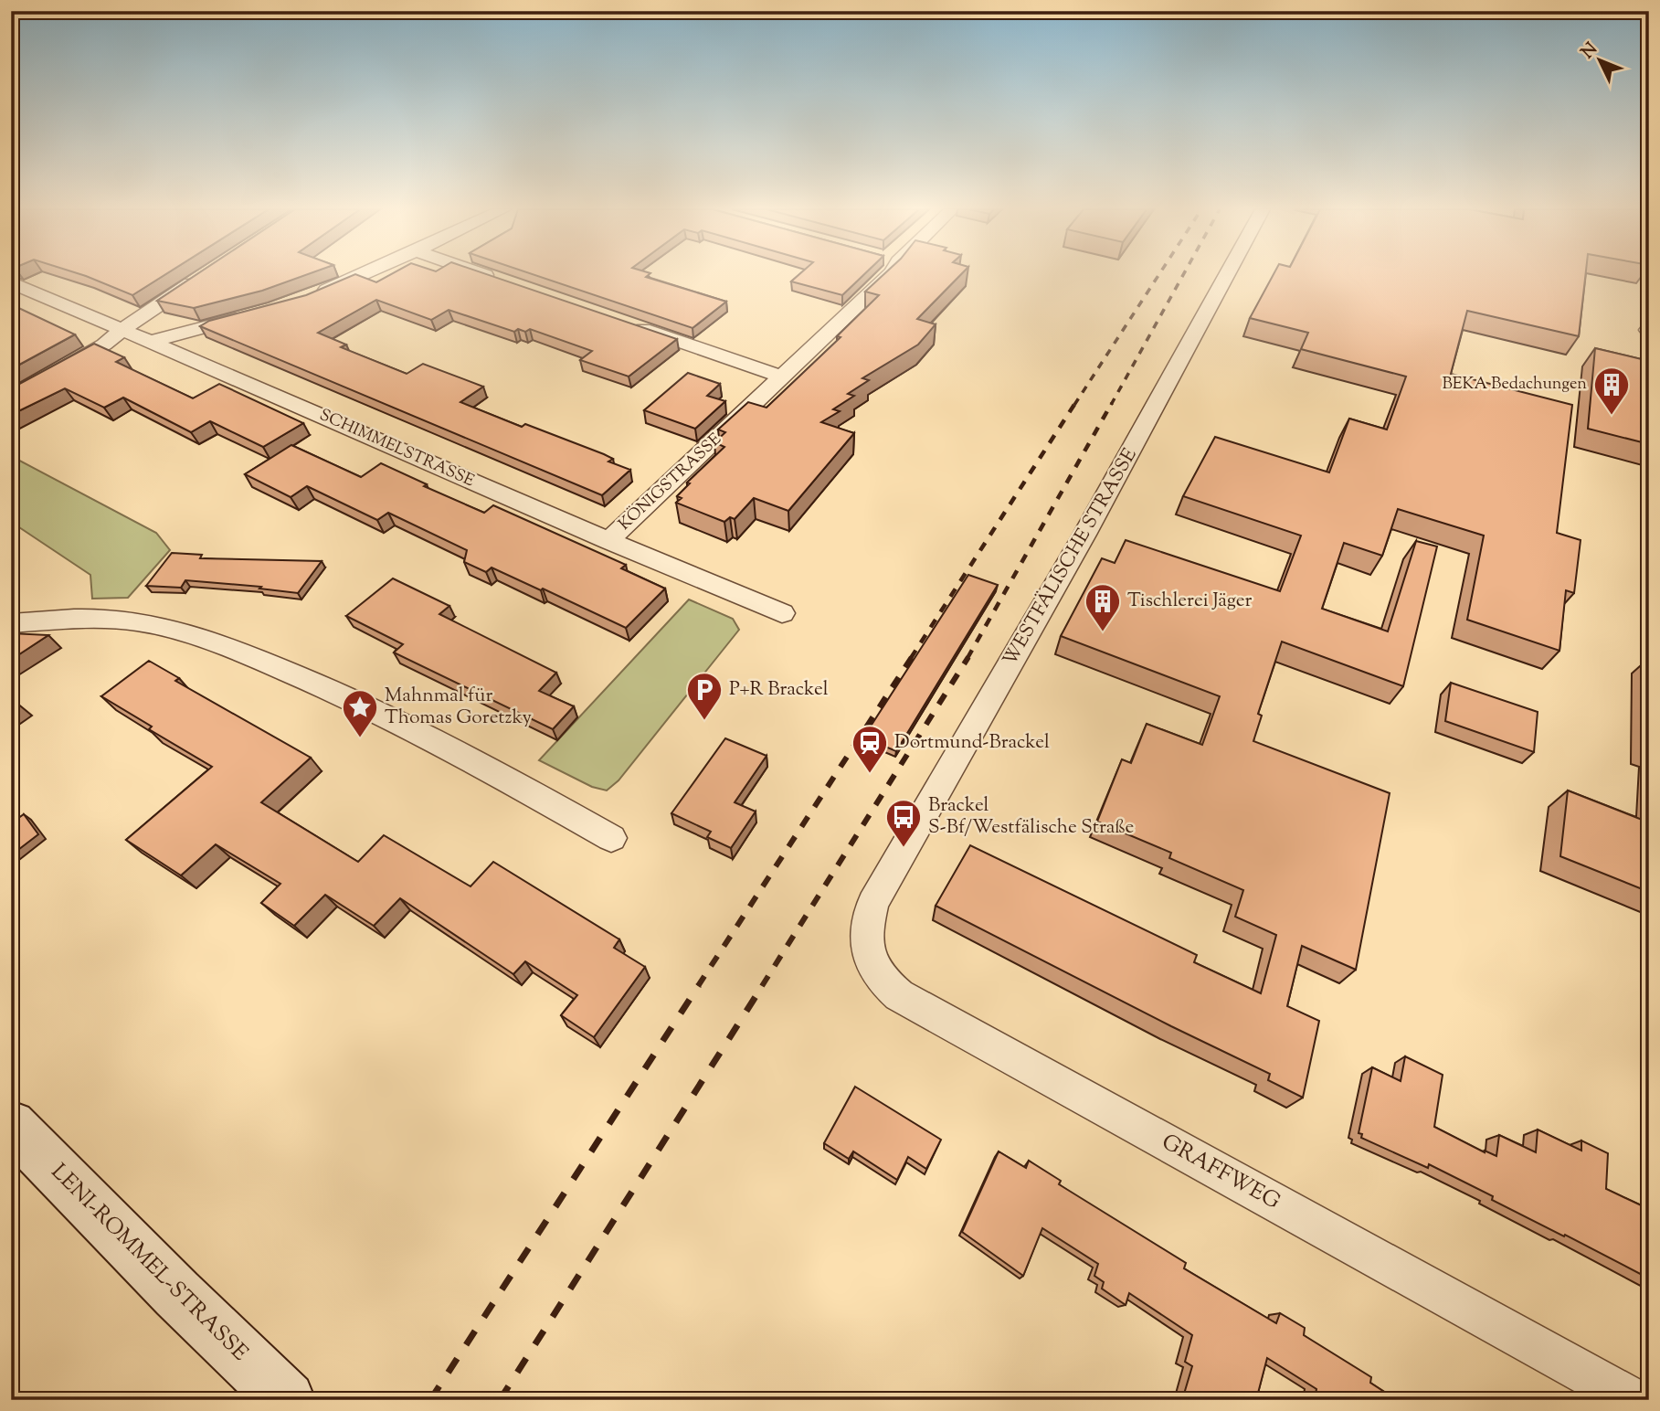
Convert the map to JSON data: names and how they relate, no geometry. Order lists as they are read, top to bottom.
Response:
{
  "streets": {
    "main road": ["LENI-ROMMEL-STRASSE"],
    "street": [
      "SCHIMMELSTRASSE",
      "KÖNIGSTRASSE",
      "WESTFÄLISCHE STRASSE",
      "GRAFFWEG"
    ]
  },
  "crossings": [
    ["SCHIMMELSTRASSE", "KÖNIGSTRASSE"],
    ["WESTFÄLISCHE STRASSE", "GRAFFWEG"]
  ],
  "places": {
    "building": ["BEKA Bedachungen", "Tischlerei Jäger"],
    "parking": ["P+R Brackel"],
    "place": ["Mahnmal für Thomas Goretzky"],
    "station": ["Dortmund-Brackel"],
    "bus stop": ["Brackel S-Bf/Westfälische Straße"]
  },
  "north": "top left"
}
